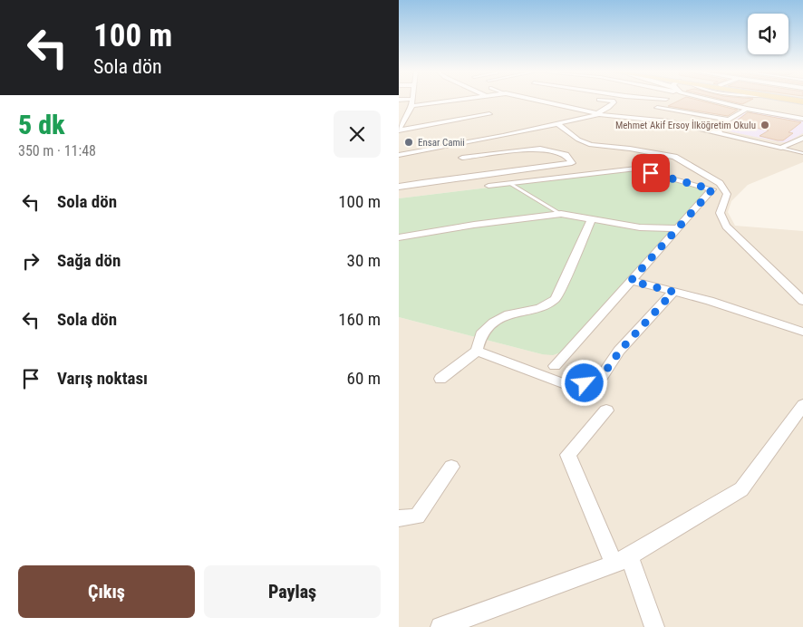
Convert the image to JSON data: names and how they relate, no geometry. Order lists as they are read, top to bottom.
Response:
{
  "places": ["Mehmet Akif Ersoy İlköğretim Okulu", "Ensar Camii"],
  "page": {
    "turn": ["100 m", "Sola dön"],
    "heading": ["5 dk", "350 m · 11:48"],
    "list": [
      {
        "name": "Sola dön",
        "value": "100 m"
      },
      {
        "name": "Sağa dön",
        "value": "30 m"
      },
      {
        "name": "Sola dön",
        "value": "160 m"
      },
      {
        "name": "Varış noktası",
        "value": "60 m"
      }
    ],
    "buttons": ["Çıkış", "Paylaş"]
  }
}
